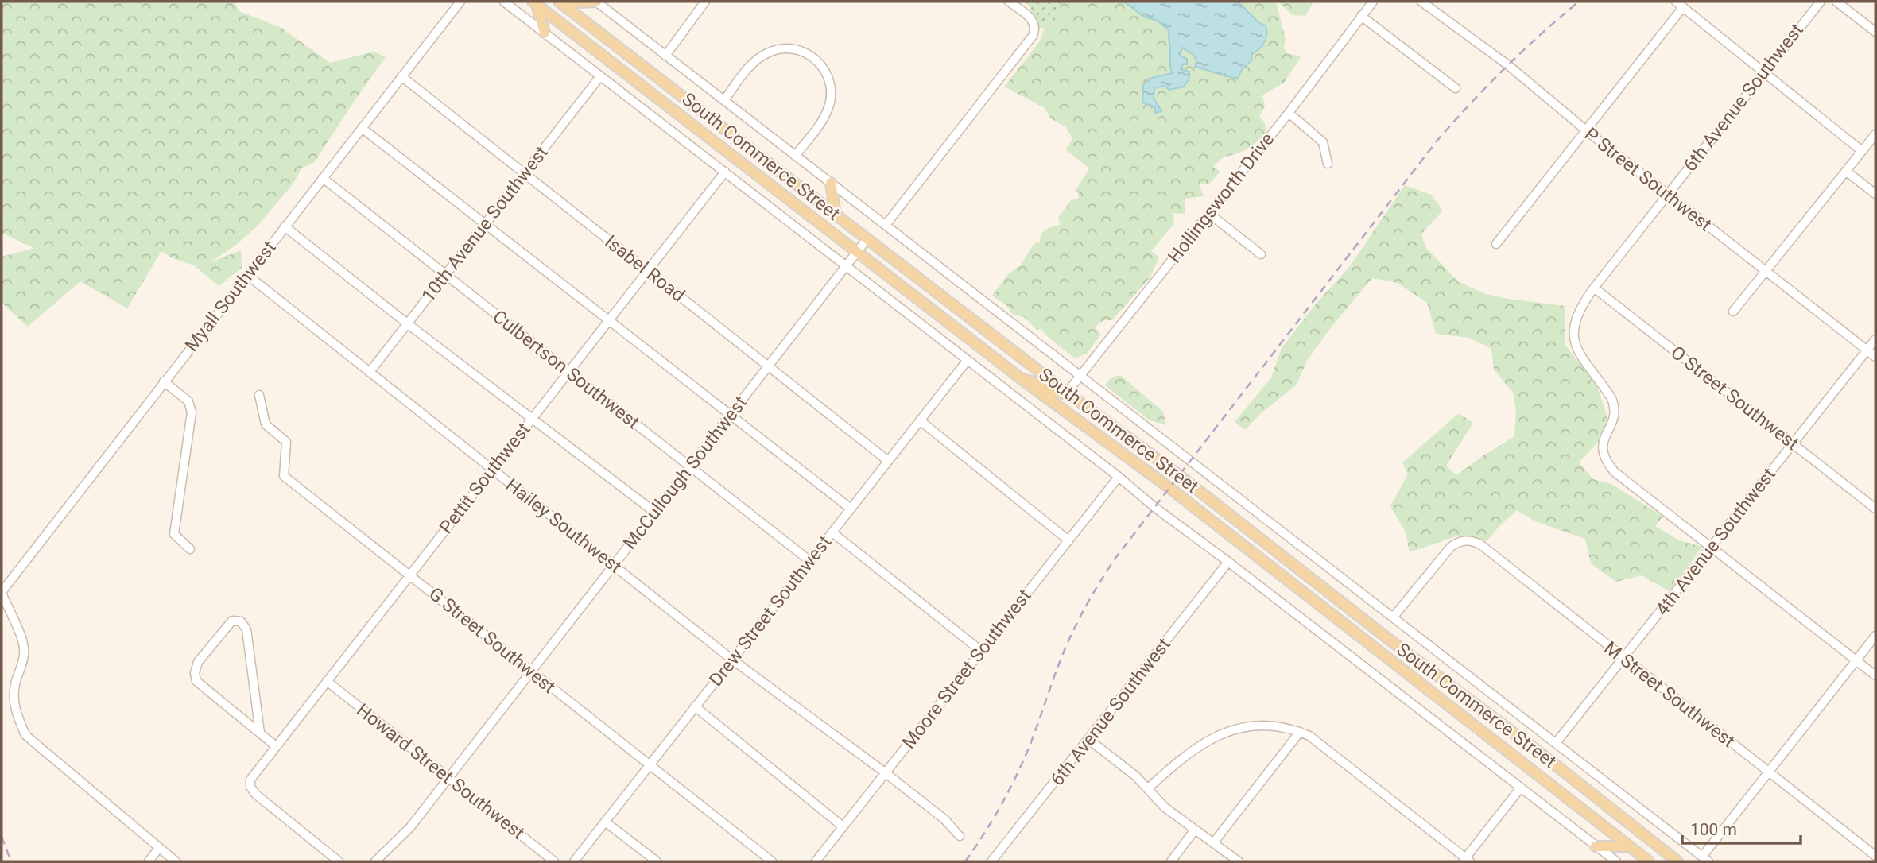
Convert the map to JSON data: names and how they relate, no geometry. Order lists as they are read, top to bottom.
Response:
{
  "streets": {
    "main road": ["South Commerce Street"],
    "street": [
      "6th Avenue Southwest",
      "P Street Southwest",
      "Hollingsworth Drive",
      "10th Avenue Southwest",
      "Isabel Road",
      "Myall Southwest",
      "Culbertson Southwest",
      "O Street Southwest",
      "McCullough Southwest",
      "Pettit Southwest",
      "Hailey Southwest",
      "4th Avenue Southwest",
      "Drew Street Southwest",
      "G Street Southwest",
      "Moore Street Southwest",
      "M Street Southwest",
      "Howard Street Southwest"
    ]
  },
  "crossings": [
    ["6th Avenue Southwest", "P Street Southwest"],
    ["6th Avenue Southwest", "O Street Southwest"],
    ["6th Avenue Southwest", "4th Avenue Southwest"],
    ["South Commerce Street", "Hollingsworth Drive"],
    ["South Commerce Street", "McCullough Southwest"],
    ["P Street Southwest", "4th Avenue Southwest"],
    ["10th Avenue Southwest", "Isabel Road"],
    ["10th Avenue Southwest", "Culbertson Southwest"],
    ["10th Avenue Southwest", "Hailey Southwest"],
    ["Isabel Road", "Myall Southwest"],
    ["Isabel Road", "McCullough Southwest"],
    ["Isabel Road", "Pettit Southwest"],
    ["Isabel Road", "Drew Street Southwest"],
    ["Myall Southwest", "Culbertson Southwest"],
    ["Myall Southwest", "Hailey Southwest"],
    ["Culbertson Southwest", "McCullough Southwest"],
    ["Culbertson Southwest", "Pettit Southwest"],
    ["Culbertson Southwest", "Drew Street Southwest"],
    ["O Street Southwest", "4th Avenue Southwest"],
    ["McCullough Southwest", "Hailey Southwest"],
    ["McCullough Southwest", "G Street Southwest"],
    ["McCullough Southwest", "Howard Street Southwest"],
    ["Pettit Southwest", "Hailey Southwest"],
    ["Pettit Southwest", "G Street Southwest"],
    ["Pettit Southwest", "Howard Street Southwest"],
    ["Hailey Southwest", "Drew Street Southwest"],
    ["Hailey Southwest", "Moore Street Southwest"],
    ["4th Avenue Southwest", "M Street Southwest"],
    ["Drew Street Southwest", "G Street Southwest"]
  ],
  "scale_bar": "100 m"
}
